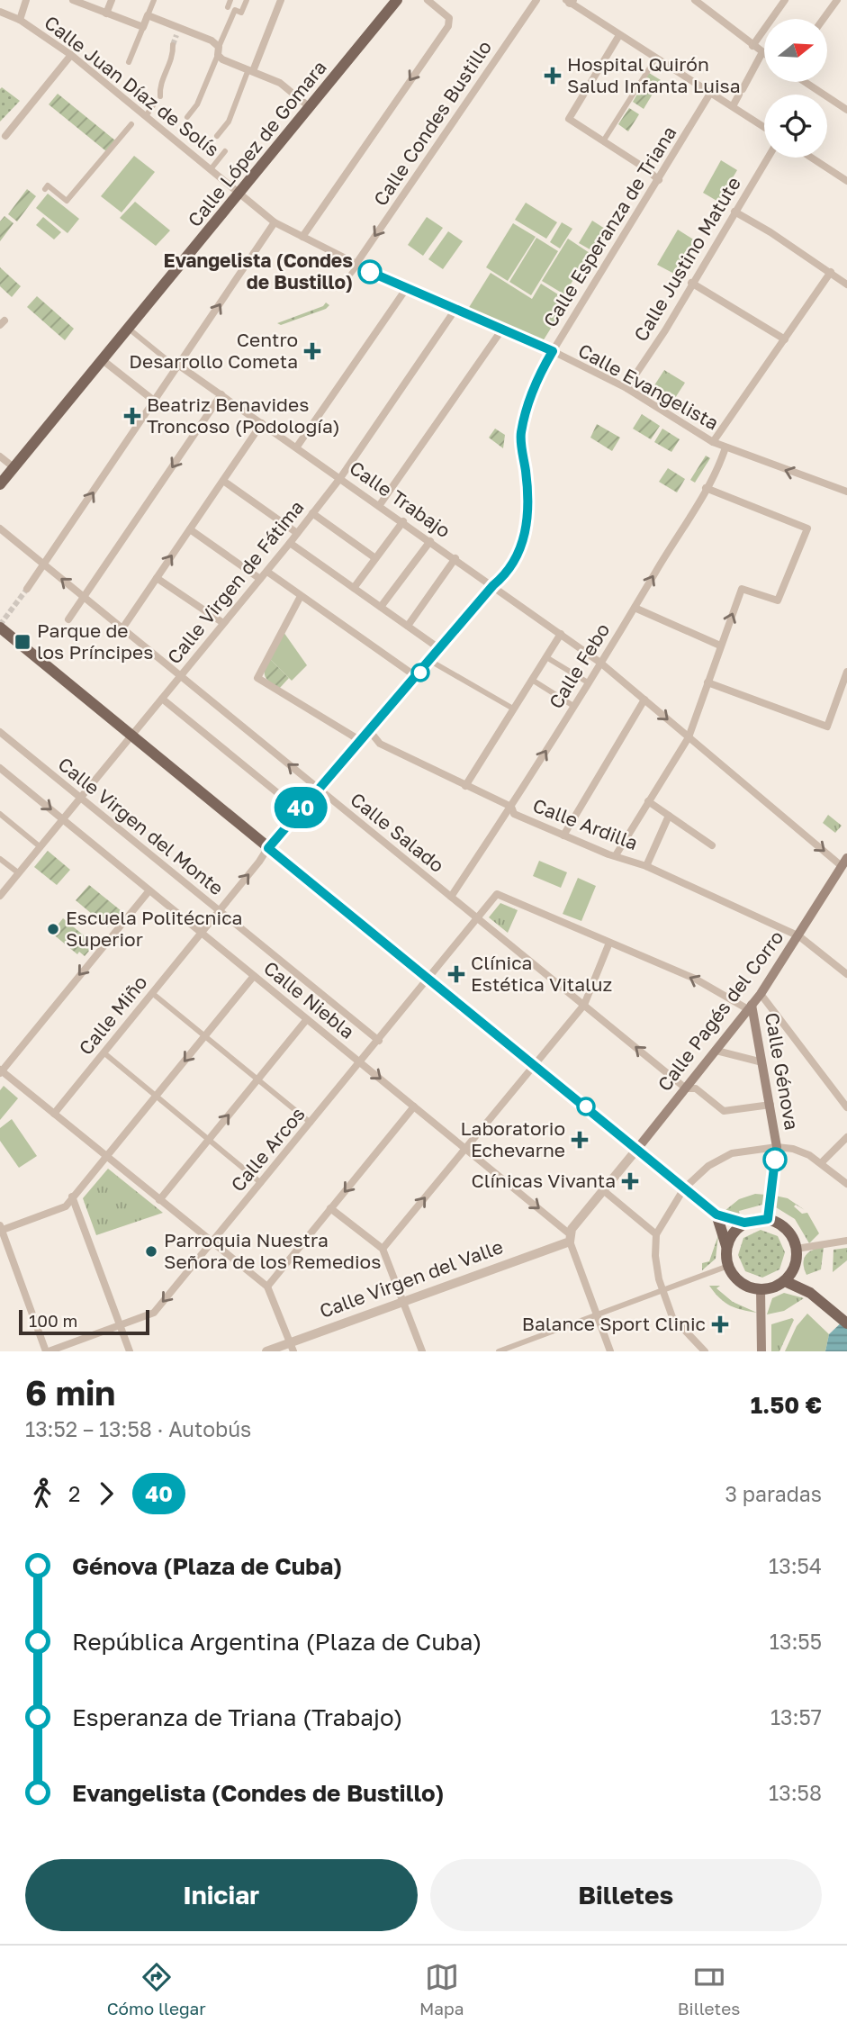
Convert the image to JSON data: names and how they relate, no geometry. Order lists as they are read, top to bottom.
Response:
{
  "streets": {
    "main road": ["Calle López de Gomara", "Calle Pagés del Corro", "Calle Génova"],
    "street": [
      "Calle Juan Díaz de Solís",
      "Calle Condes Bustillo",
      "Calle Esperanza de Triana",
      "Calle Justino Matute",
      "Calle Evangelista",
      "Calle Trabajo",
      "Calle Virgen de Fátima",
      "Calle Febo",
      "Calle Ardilla",
      "Calle Virgen del Monte",
      "Calle Salado",
      "Calle Niebla",
      "Calle Miño",
      "Calle Arcos",
      "Calle Virgen del Valle"
    ]
  },
  "crossings": [
    ["Calle Juan Díaz de Solís", "Calle López de Gomara"],
    ["Calle Juan Díaz de Solís", "Calle Evangelista"],
    ["Calle Condes Bustillo", "Calle Evangelista"],
    ["Calle López de Gomara", "Calle Evangelista"],
    ["Calle López de Gomara", "Calle Trabajo"],
    ["Calle Esperanza de Triana", "Calle Evangelista"],
    ["Calle Esperanza de Triana", "Calle Trabajo"],
    ["Calle Esperanza de Triana", "Calle Ardilla"],
    ["Calle Esperanza de Triana", "Calle Salado"],
    ["Calle Esperanza de Triana", "Calle Miño"],
    ["Calle Justino Matute", "Calle Evangelista"],
    ["Calle Evangelista", "Calle Virgen de Fátima"],
    ["Calle Evangelista", "Calle Febo"],
    ["Calle Trabajo", "Calle Virgen de Fátima"],
    ["Calle Trabajo", "Calle Febo"],
    ["Calle Trabajo", "Calle Pagés del Corro"],
    ["Calle Virgen de Fátima", "Calle Virgen del Monte"],
    ["Calle Virgen de Fátima", "Calle Salado"],
    ["Calle Virgen de Fátima", "Calle Niebla"],
    ["Calle Febo", "Calle Ardilla"],
    ["Calle Febo", "Calle Salado"],
    ["Calle Ardilla", "Calle Pagés del Corro"],
    ["Calle Virgen del Monte", "Calle Miño"],
    ["Calle Virgen del Monte", "Calle Arcos"],
    ["Calle Salado", "Calle Pagés del Corro"],
    ["Calle Salado", "Calle Génova"],
    ["Calle Salado", "Calle Arcos"],
    ["Calle Niebla", "Calle Miño"],
    ["Calle Niebla", "Calle Arcos"],
    ["Calle Niebla", "Calle Virgen del Valle"],
    ["Calle Pagés del Corro", "Calle Génova"]
  ],
  "one_way": ["Calle Niebla"],
  "places": {
    "health": [
      "Hospital Quirón Salud Infanta Luisa",
      "Centro Desarrollo Cometa",
      "Beatriz Benavides Troncoso (Podología)",
      "Clínica Estética Vitaluz",
      "Laboratorio Echevarne",
      "Clínicas Vivanta",
      "Balance Sport Clinic"
    ],
    "other": ["Evangelista (Condes de Bustillo)", "Escuela Politécnica Superior", "Parroquia Nuestra Señora de los Remedios"],
    "transit": ["Parque de los Príncipes"]
  },
  "lines": ["bus line 40"],
  "scale_bar": "100 m",
  "north": "right",
  "page": {
    "on_map": "40",
    "scale": "100 m",
    "heading": ["6 min", "13:52 – 13:58 · Autobús", "1.50 €"],
    "legs": ["2", "40", "3 paradas"],
    "list": [
      {
        "name": "Génova (Plaza de Cuba)",
        "value": "13:54"
      },
      {
        "name": "República Argentina (Plaza de Cuba)",
        "value": "13:55"
      },
      {
        "name": "Esperanza de Triana (Trabajo)",
        "value": "13:57"
      },
      {
        "name": "Evangelista (Condes de Bustillo)",
        "value": "13:58"
      }
    ],
    "buttons": ["Iniciar", "Billetes"],
    "tabs": ["Cómo llegar", "Mapa", "Billetes"]
  }
}
